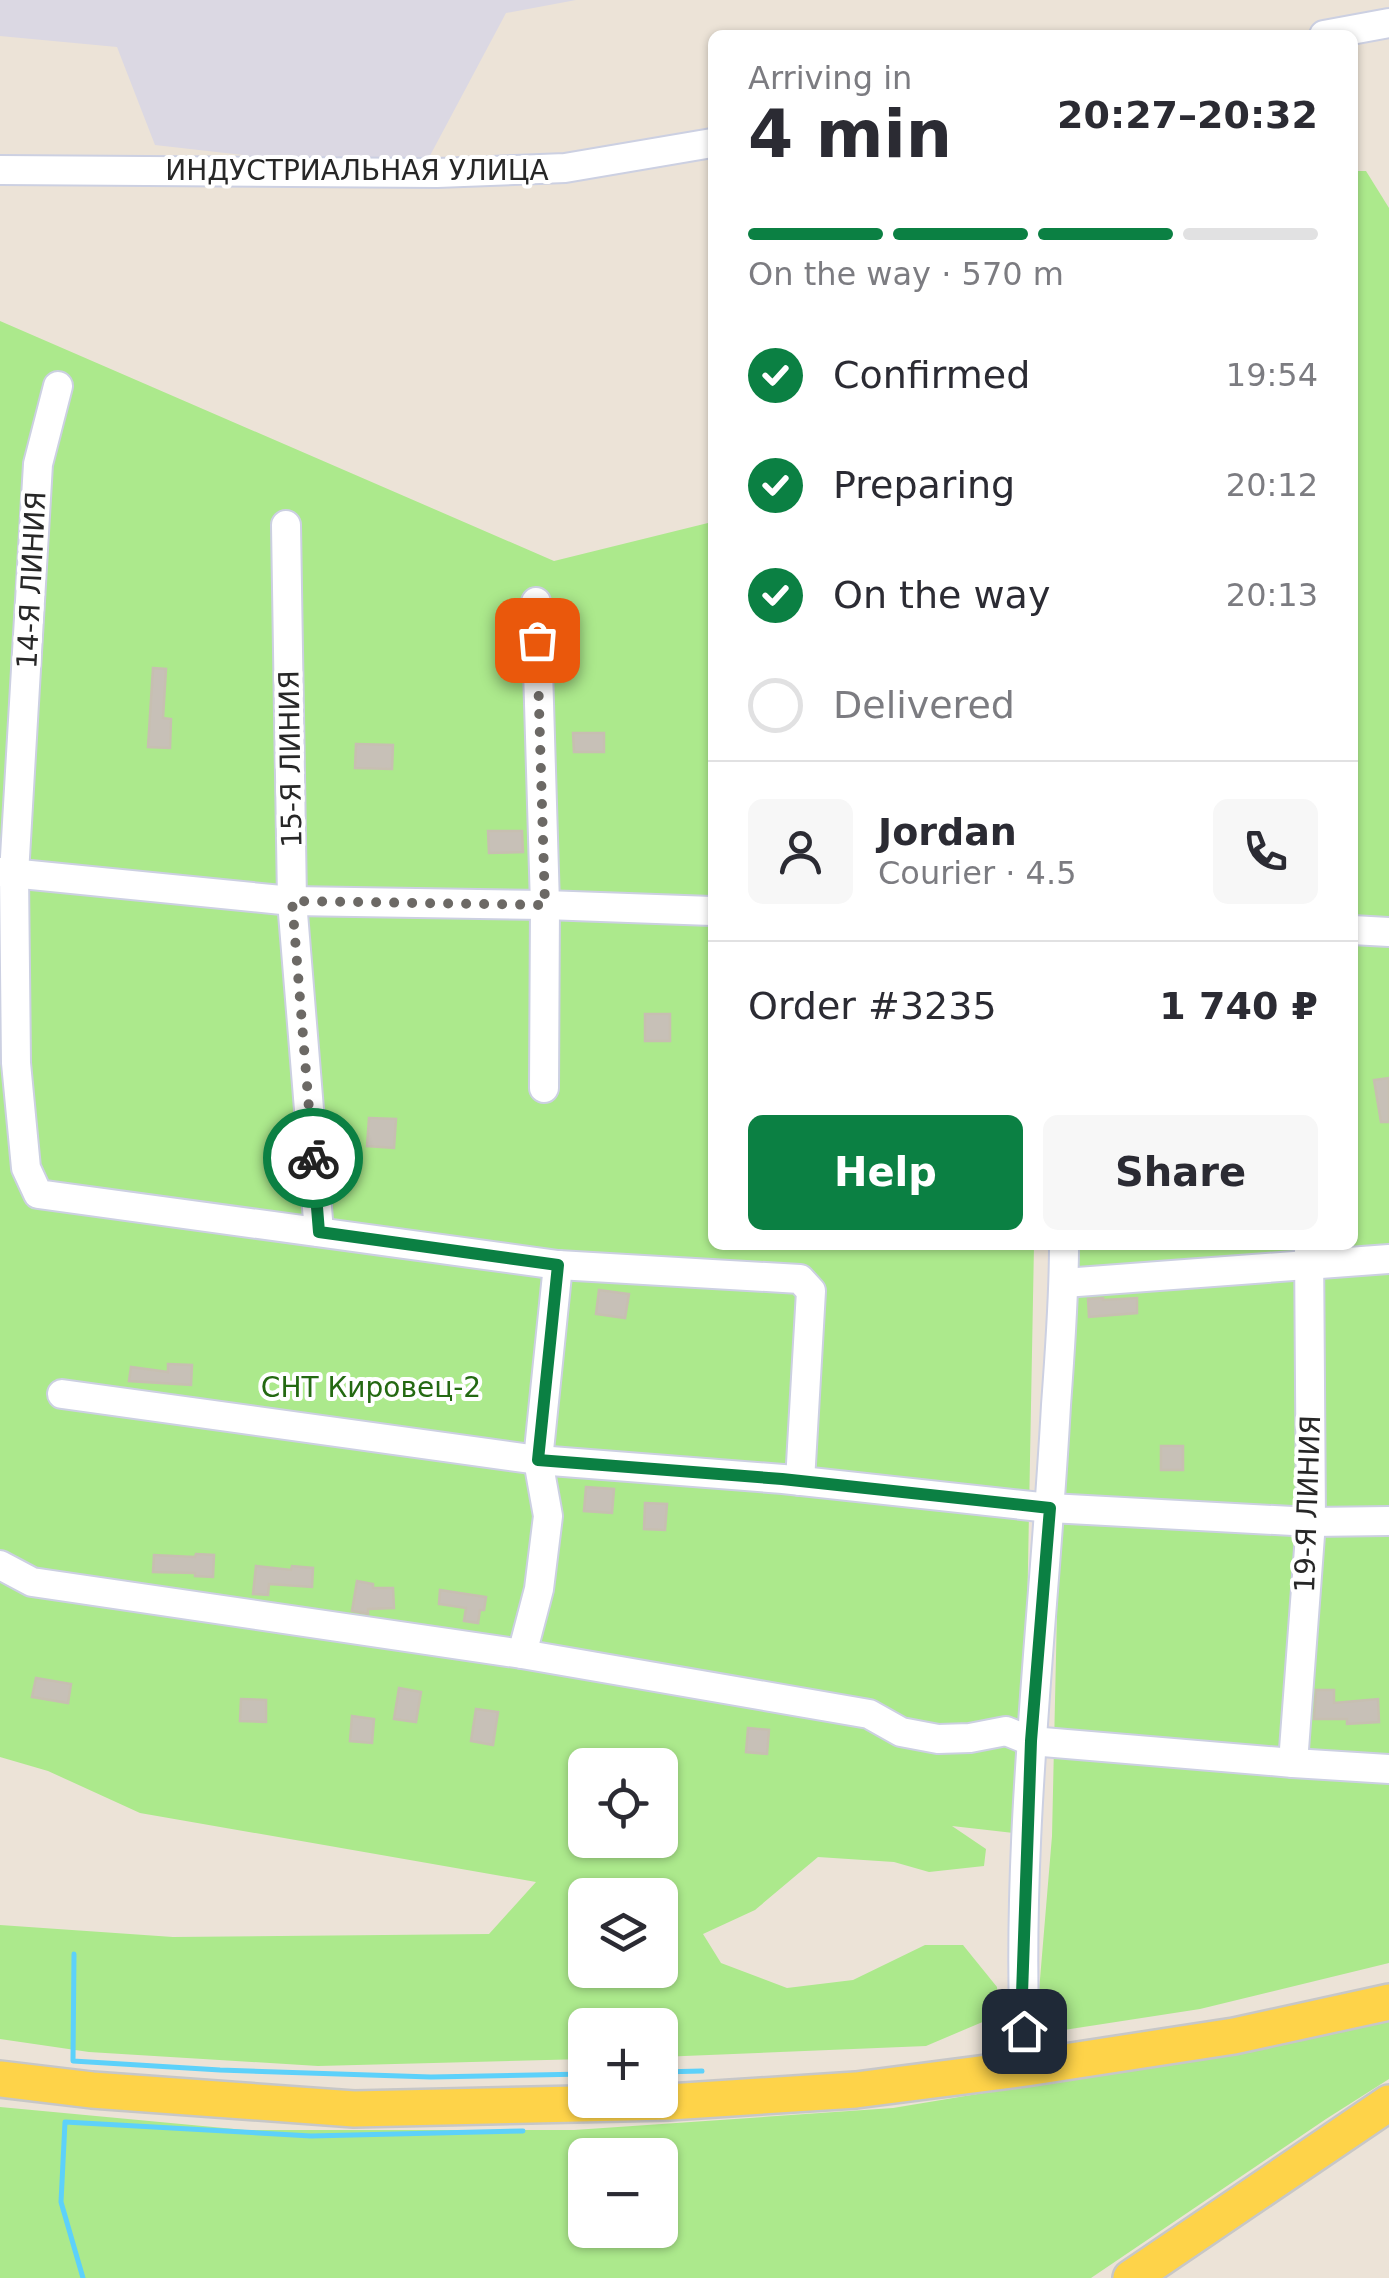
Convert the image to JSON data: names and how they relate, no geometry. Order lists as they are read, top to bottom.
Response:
{
  "streets": {
    "street": [
      "ИНДУСТРИАЛЬНАЯ УЛИЦА",
      "14-Я ЛИНИЯ",
      "15-Я ЛИНИЯ",
      "19-Я ЛИНИЯ"
    ]
  },
  "crossings": [
    ["14-Я ЛИНИЯ", "15-Я ЛИНИЯ"]
  ],
  "parks": ["СНТ Кировец-2"],
  "page": {
    "heading": ["4 min", "Arriving in", "20:27–20:32"],
    "panel": [
      "Jordan",
      "Courier · 4.5",
      "Order #3235",
      "1 740 ₽"
    ],
    "bar": "On the way · 570 m",
    "list": [
      ["Confirmed", "19:54"],
      ["Preparing", "20:12"],
      ["On the way", "20:13"],
      "Delivered"
    ],
    "buttons": ["Help", "Share"],
    "map_buttons": ["+", "−"]
  }
}
